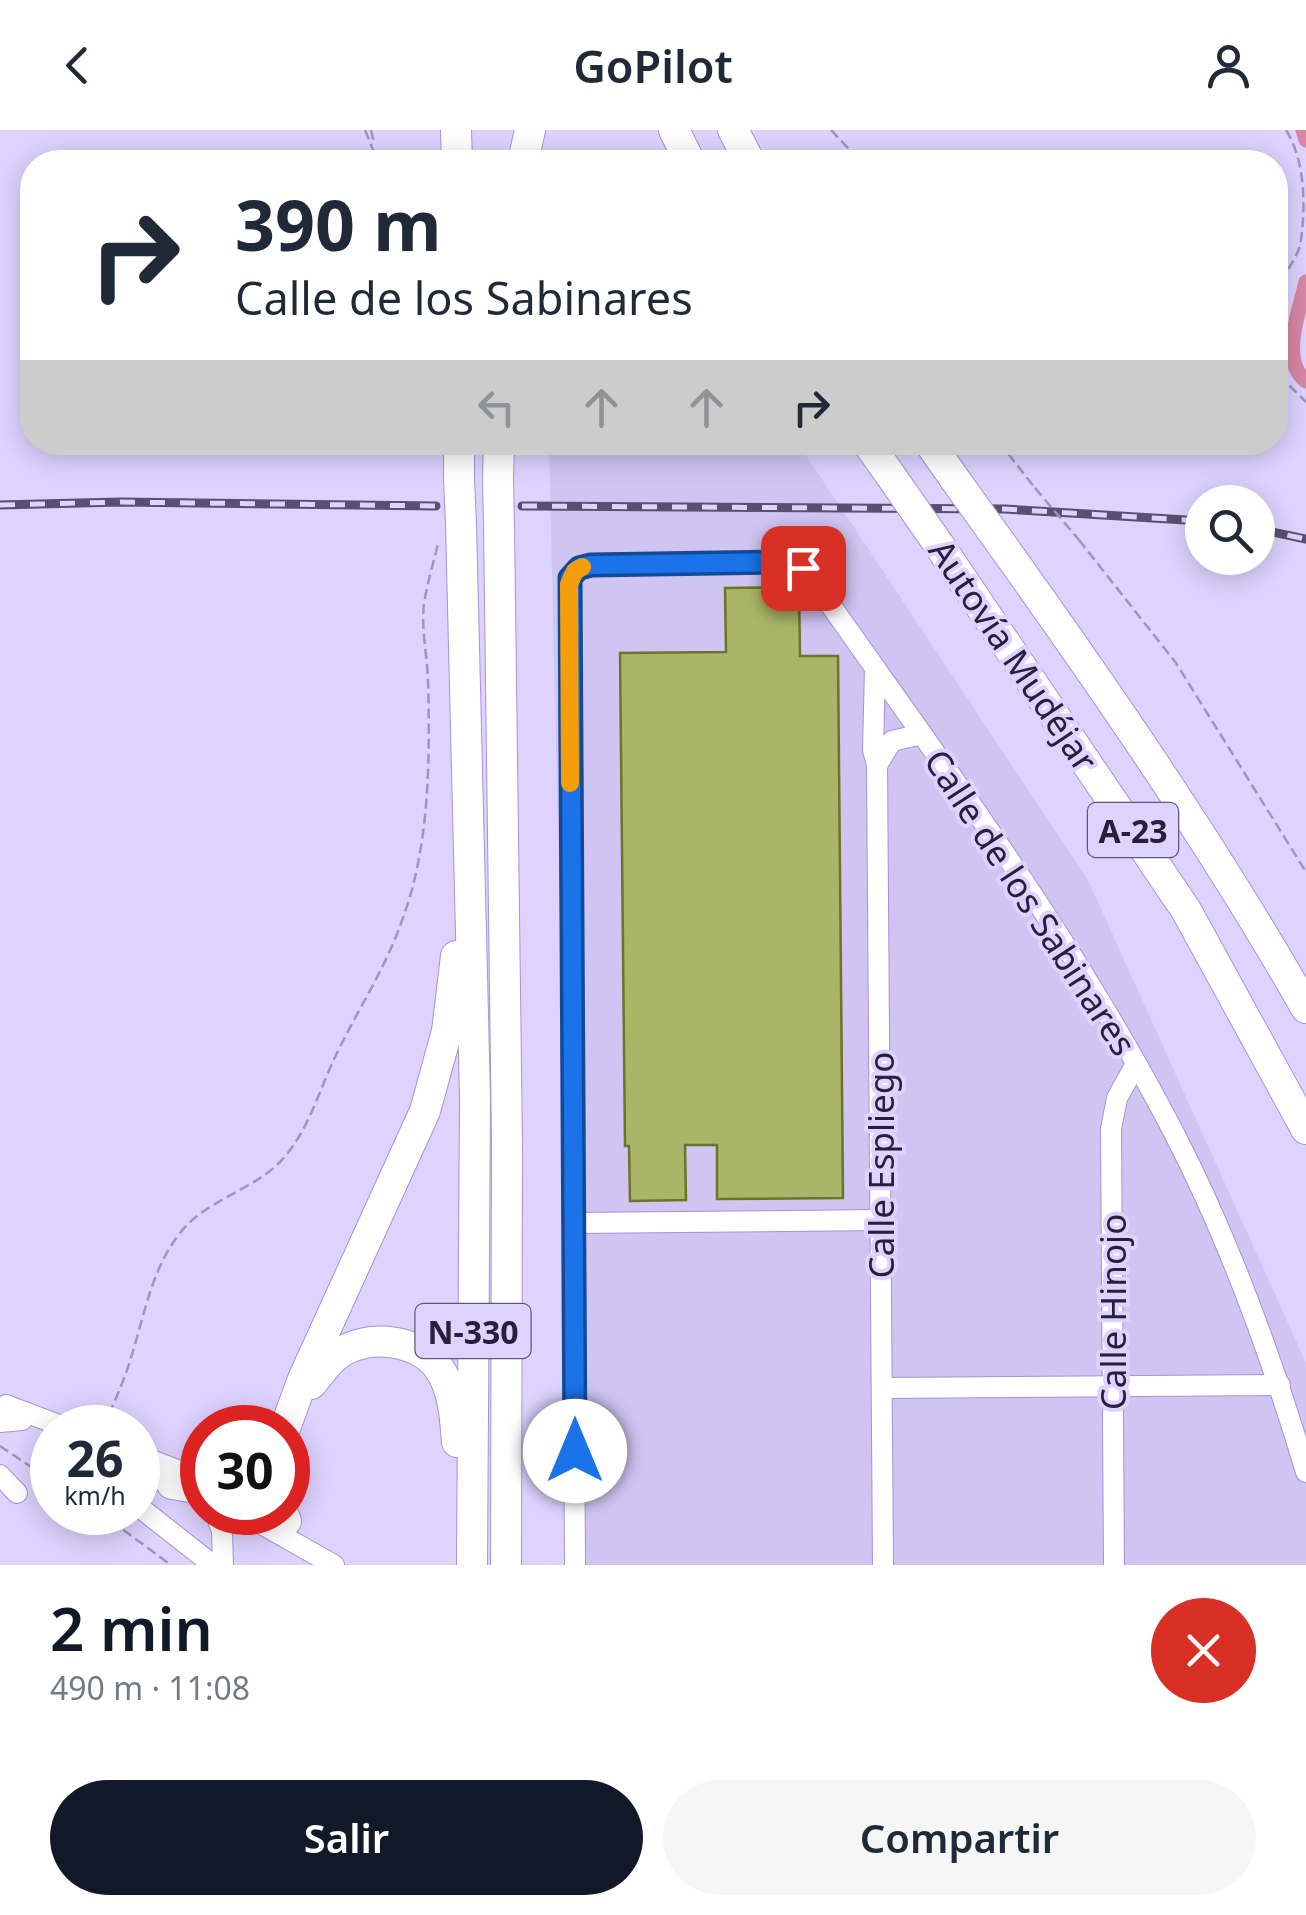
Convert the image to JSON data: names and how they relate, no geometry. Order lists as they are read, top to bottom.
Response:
{
  "streets": {
    "highway": ["Autovía Mudéjar", "A-23", "N-330"],
    "street": ["Calle de los Sabinares", "Calle Espliego", "Calle Hinojo"]
  },
  "crossings": [
    ["Calle de los Sabinares", "Calle Espliego"],
    ["Calle de los Sabinares", "Calle Hinojo"]
  ],
  "page": {
    "header": "GoPilot",
    "turn": ["390 m", "Calle de los Sabinares"],
    "speed": "26 km/h",
    "limit": "30",
    "heading": ["2 min", "490 m · 11:08"],
    "buttons": ["Salir", "Compartir"]
  }
}
